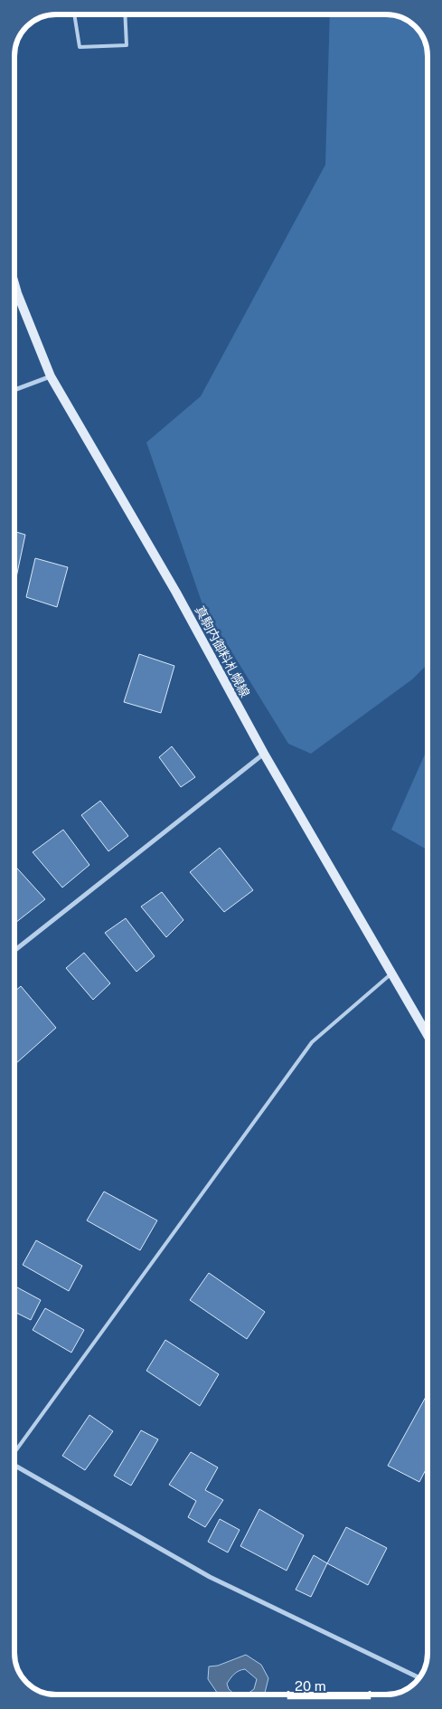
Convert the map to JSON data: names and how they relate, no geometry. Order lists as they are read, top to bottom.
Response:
{
  "streets": {
    "main road": ["真駒内御料札幌線"]
  },
  "scale_bar": "20 m"
}
